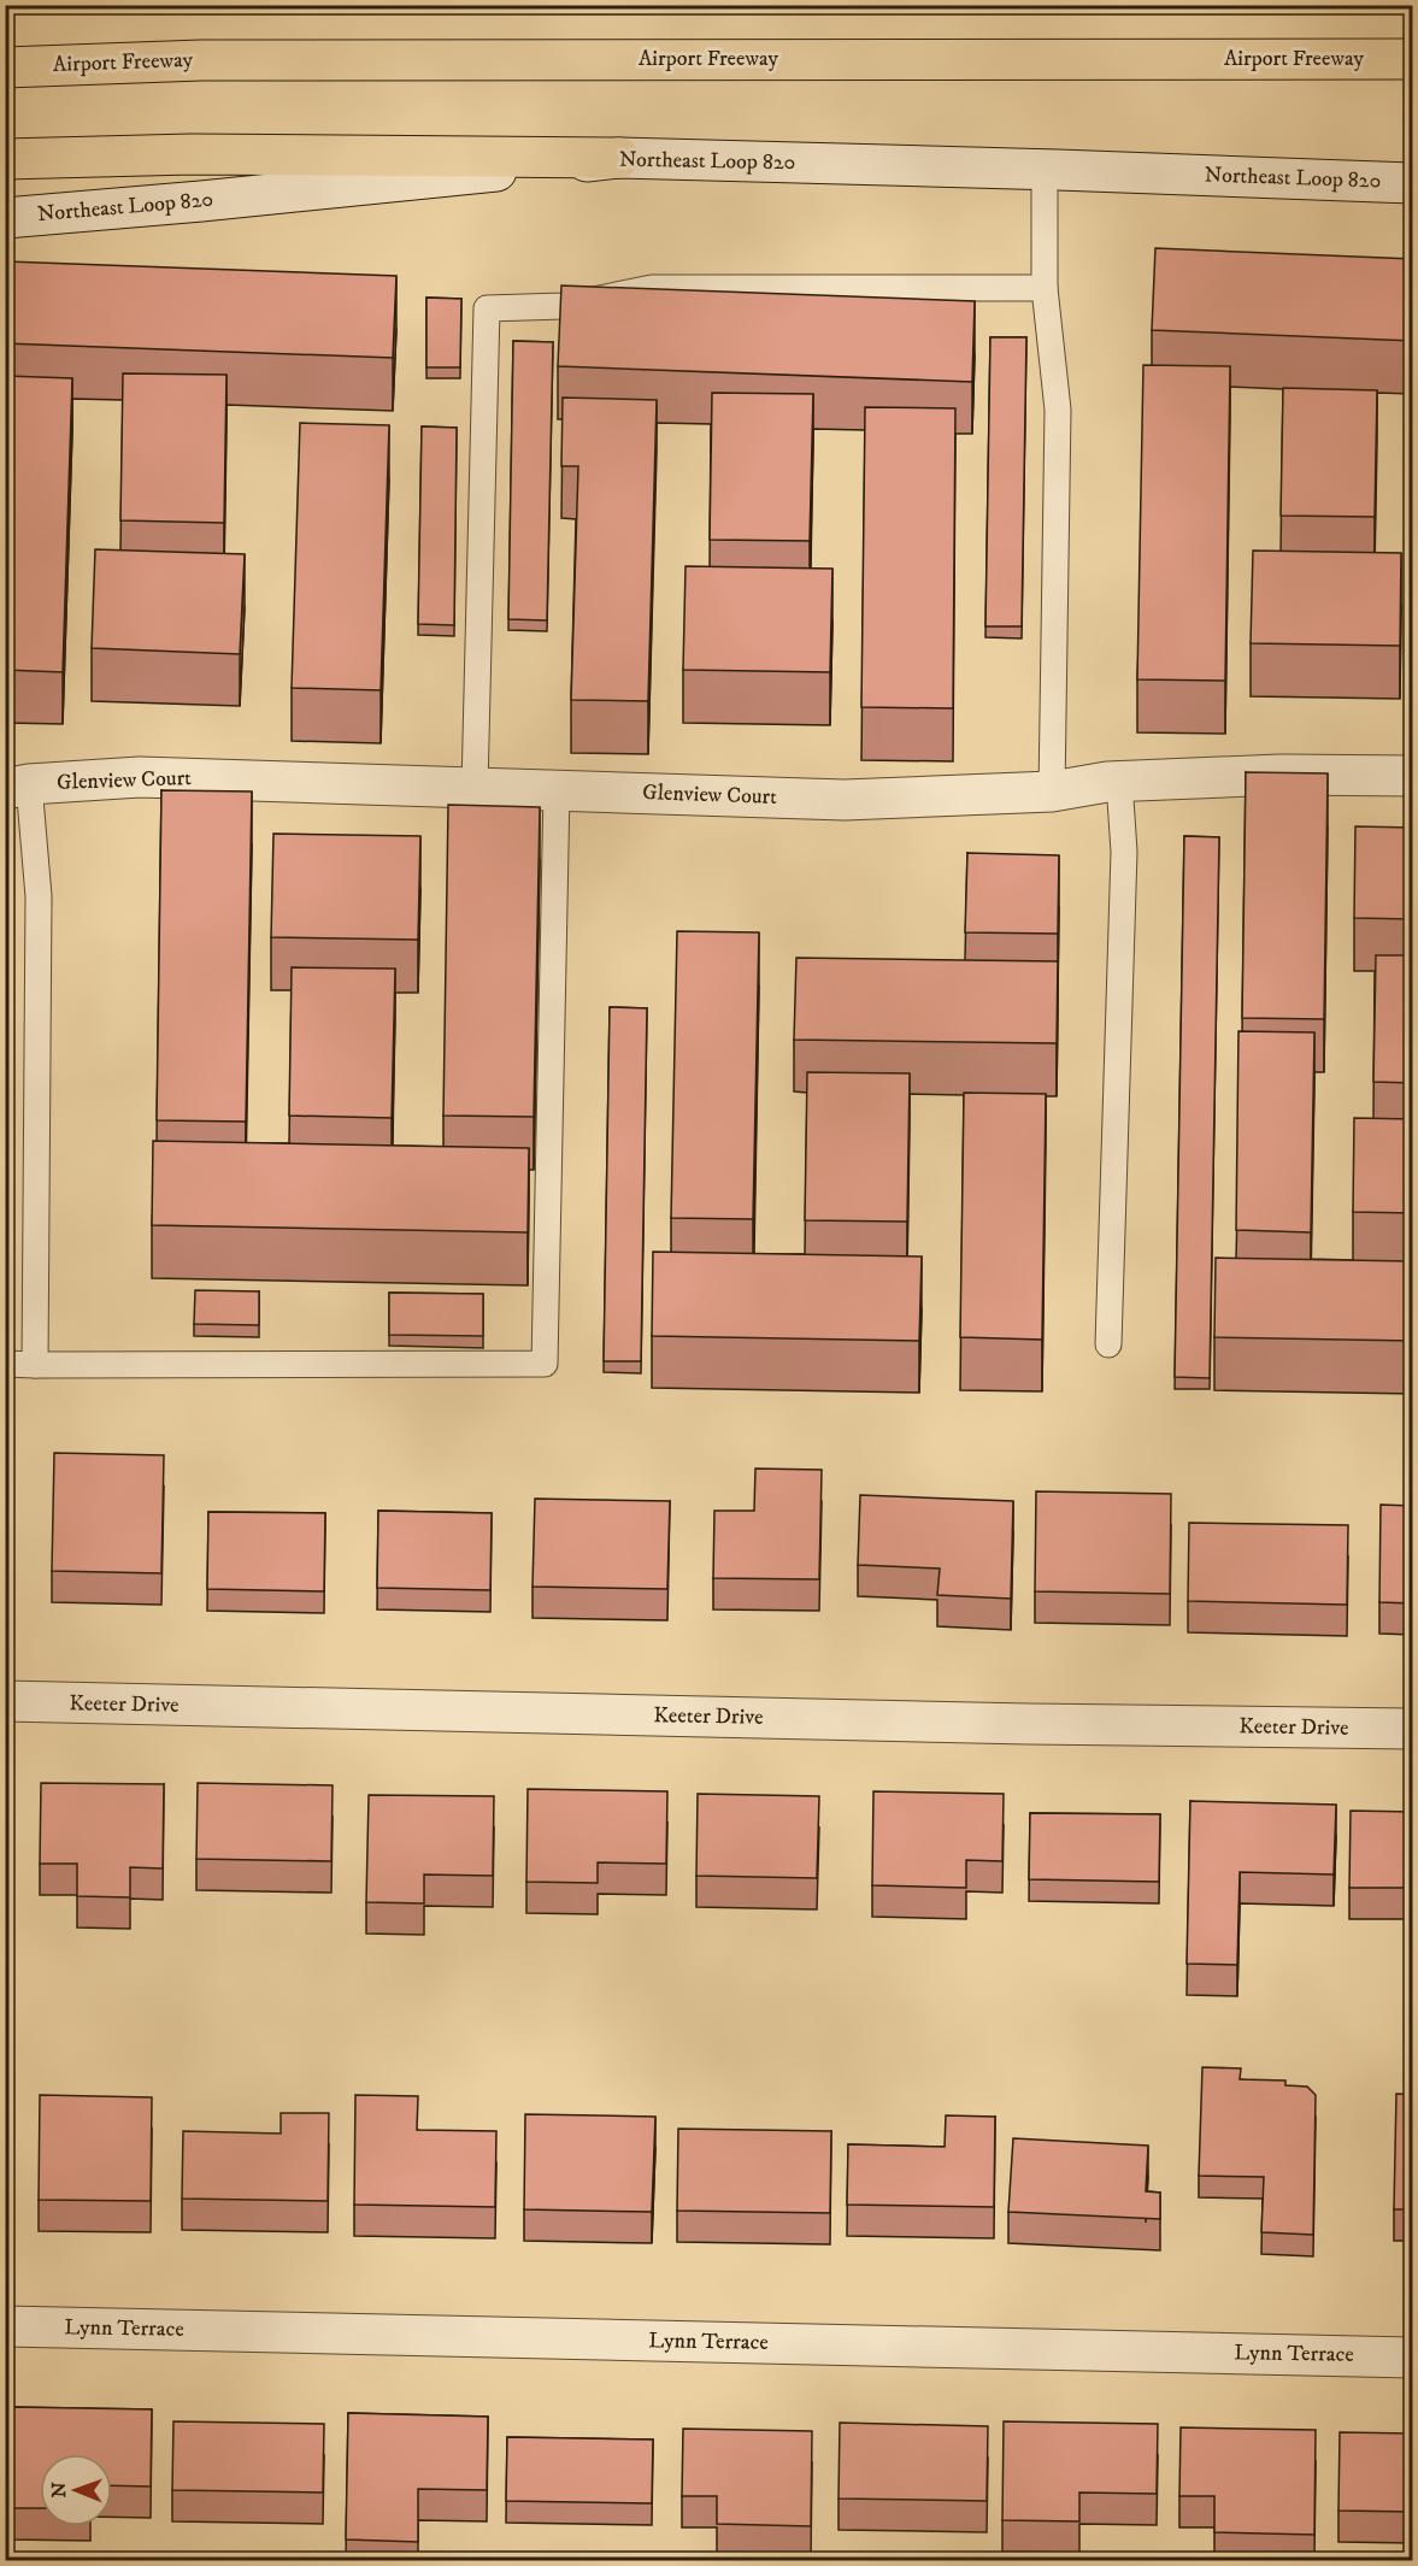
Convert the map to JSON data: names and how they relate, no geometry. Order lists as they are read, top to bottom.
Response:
{
  "streets": {
    "highway": ["Airport Freeway"],
    "street": [
      "Northeast Loop 820",
      "Glenview Court",
      "Keeter Drive",
      "Lynn Terrace"
    ]
  },
  "north": "left"
}
